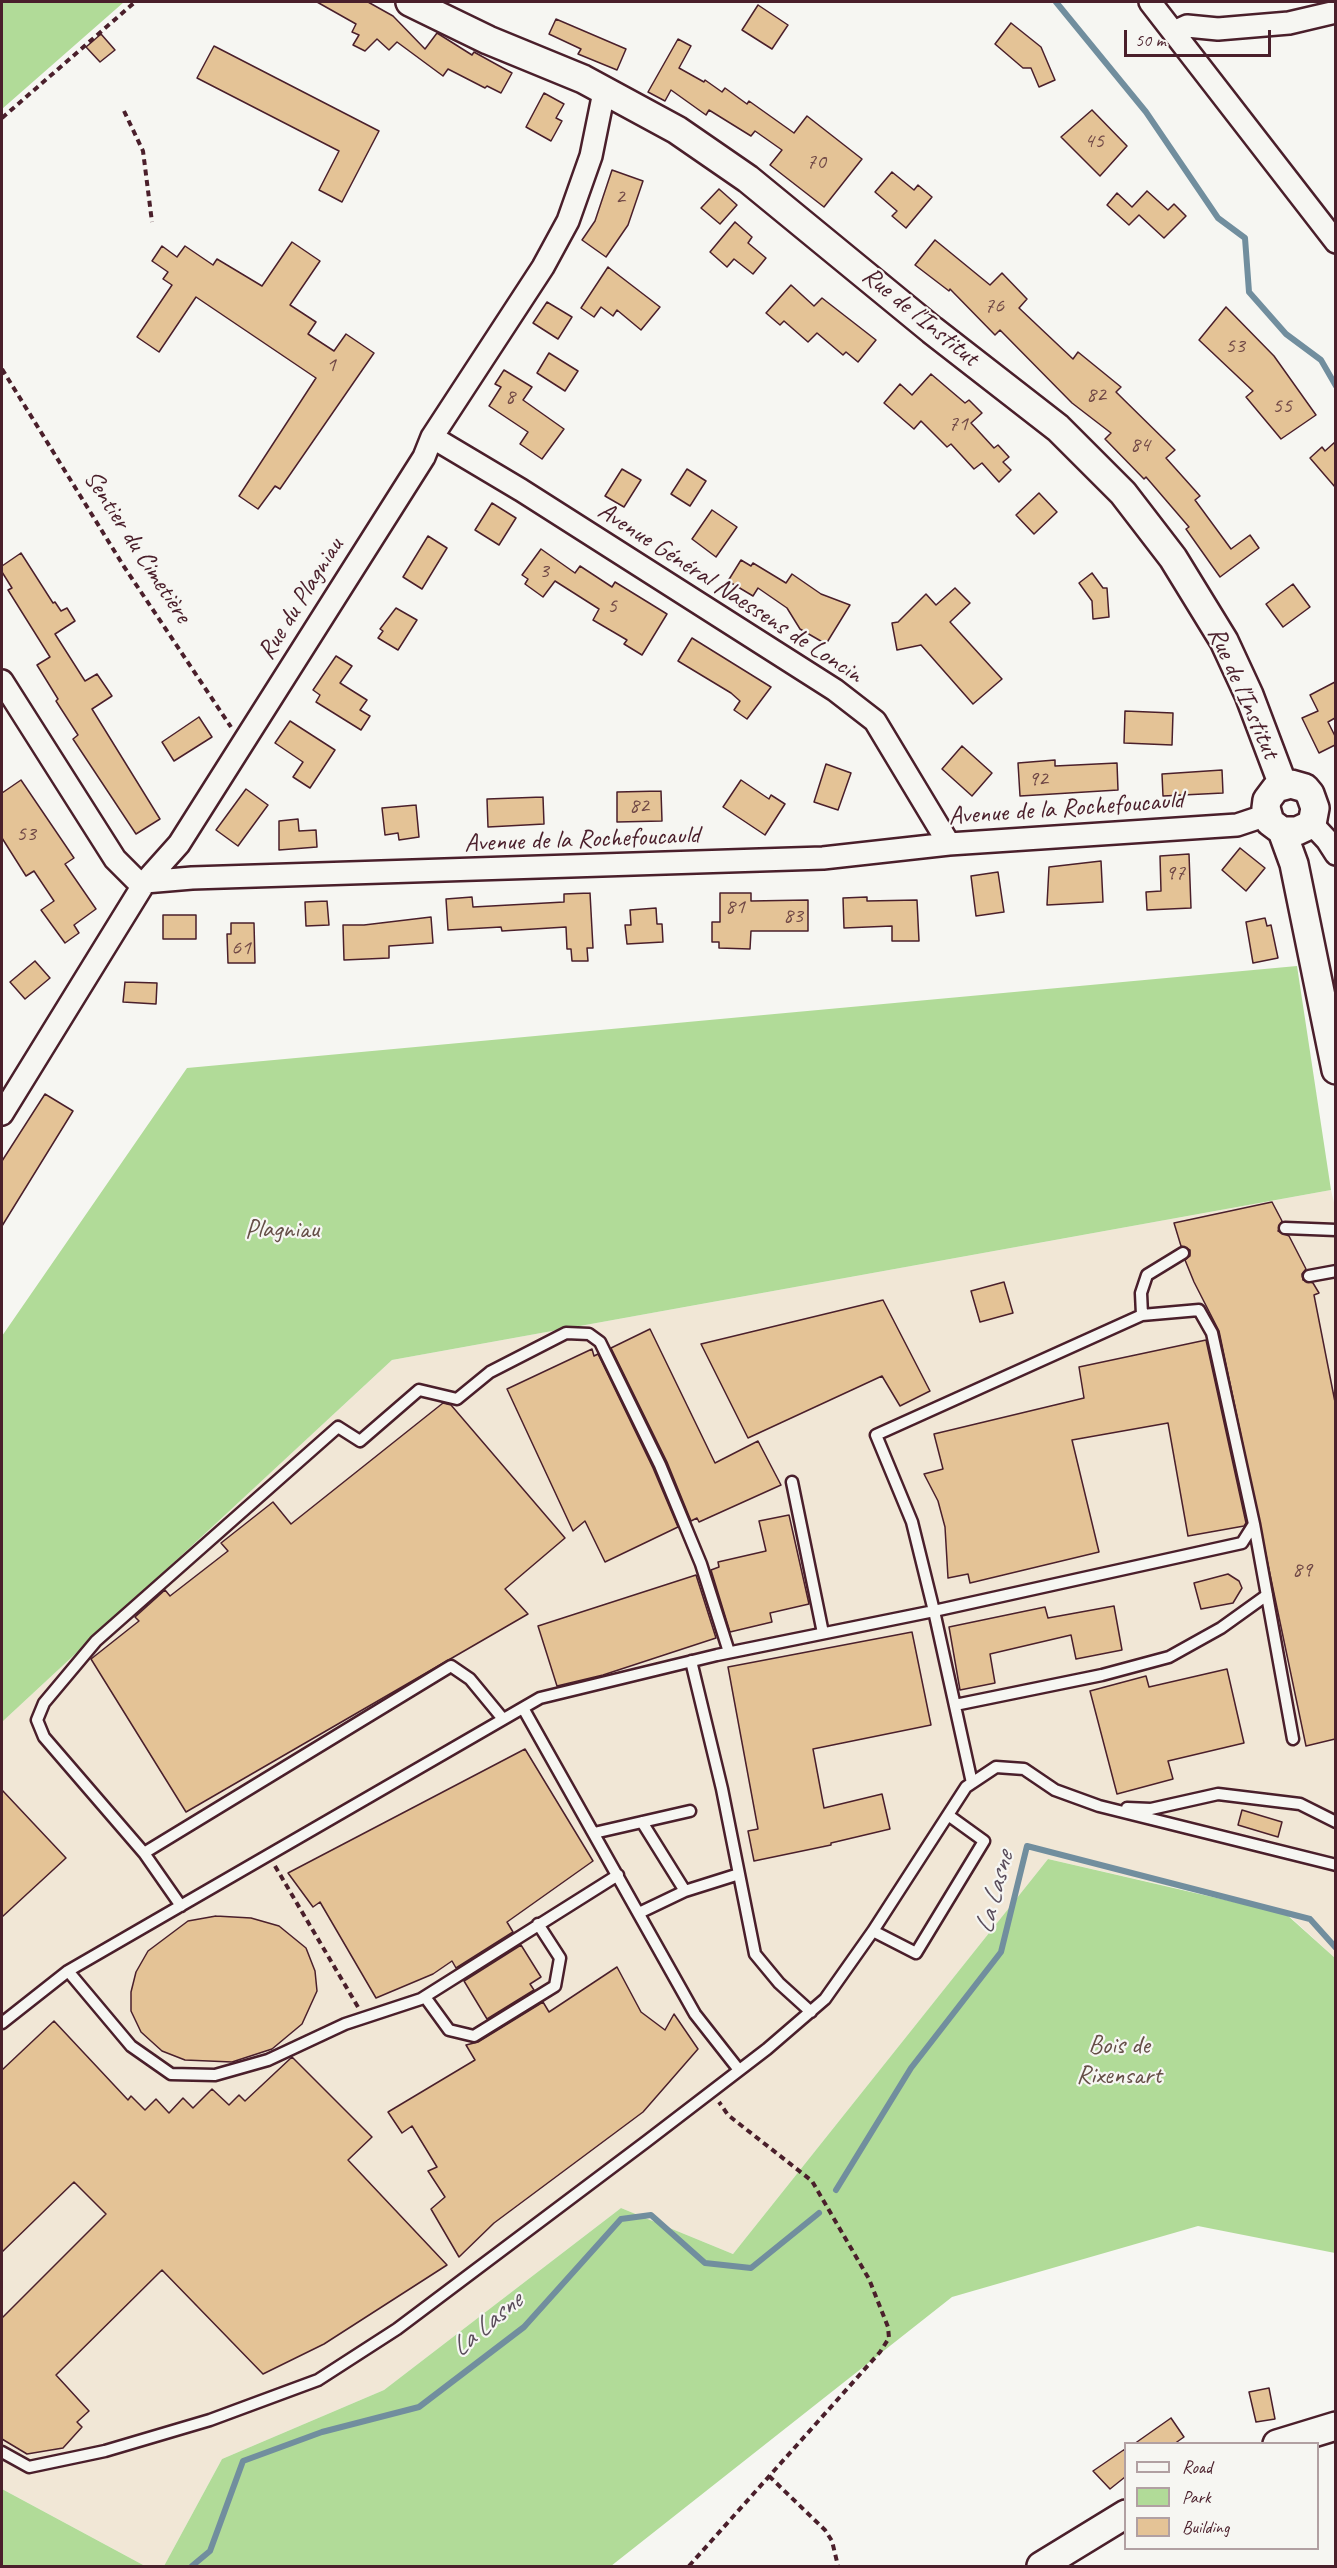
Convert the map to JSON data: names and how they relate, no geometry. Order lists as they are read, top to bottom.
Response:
{
  "streets": {
    "street": [
      "Rue de l'Institut",
      "Avenue Général Naessens de Loncin",
      "Rue du Plagniau",
      "Avenue de la Rochefoucauld"
    ],
    "path": ["Sentier du Cimetière"]
  },
  "crossings": [
    ["Rue de l'Institut", "Rue du Plagniau"],
    ["Rue de l'Institut", "Avenue de la Rochefoucauld"],
    ["Sentier du Cimetière", "Rue du Plagniau"],
    ["Avenue Général Naessens de Loncin", "Rue du Plagniau"],
    ["Avenue Général Naessens de Loncin", "Avenue de la Rochefoucauld"],
    ["Rue du Plagniau", "Avenue de la Rochefoucauld"]
  ],
  "water": ["La Lasne"],
  "parks": ["Plagniau", "Bois de Rixensart"],
  "house_numbers": [
    "45",
    "70",
    "2",
    "76",
    "53",
    "1",
    "82",
    "8",
    "55",
    "71",
    "84",
    "3",
    "5",
    "92",
    "82",
    "53",
    "97",
    "81",
    "83",
    "61",
    "89"
  ],
  "legend": ["Road", "Park", "Building"],
  "scale_bar": "50 m"
}
